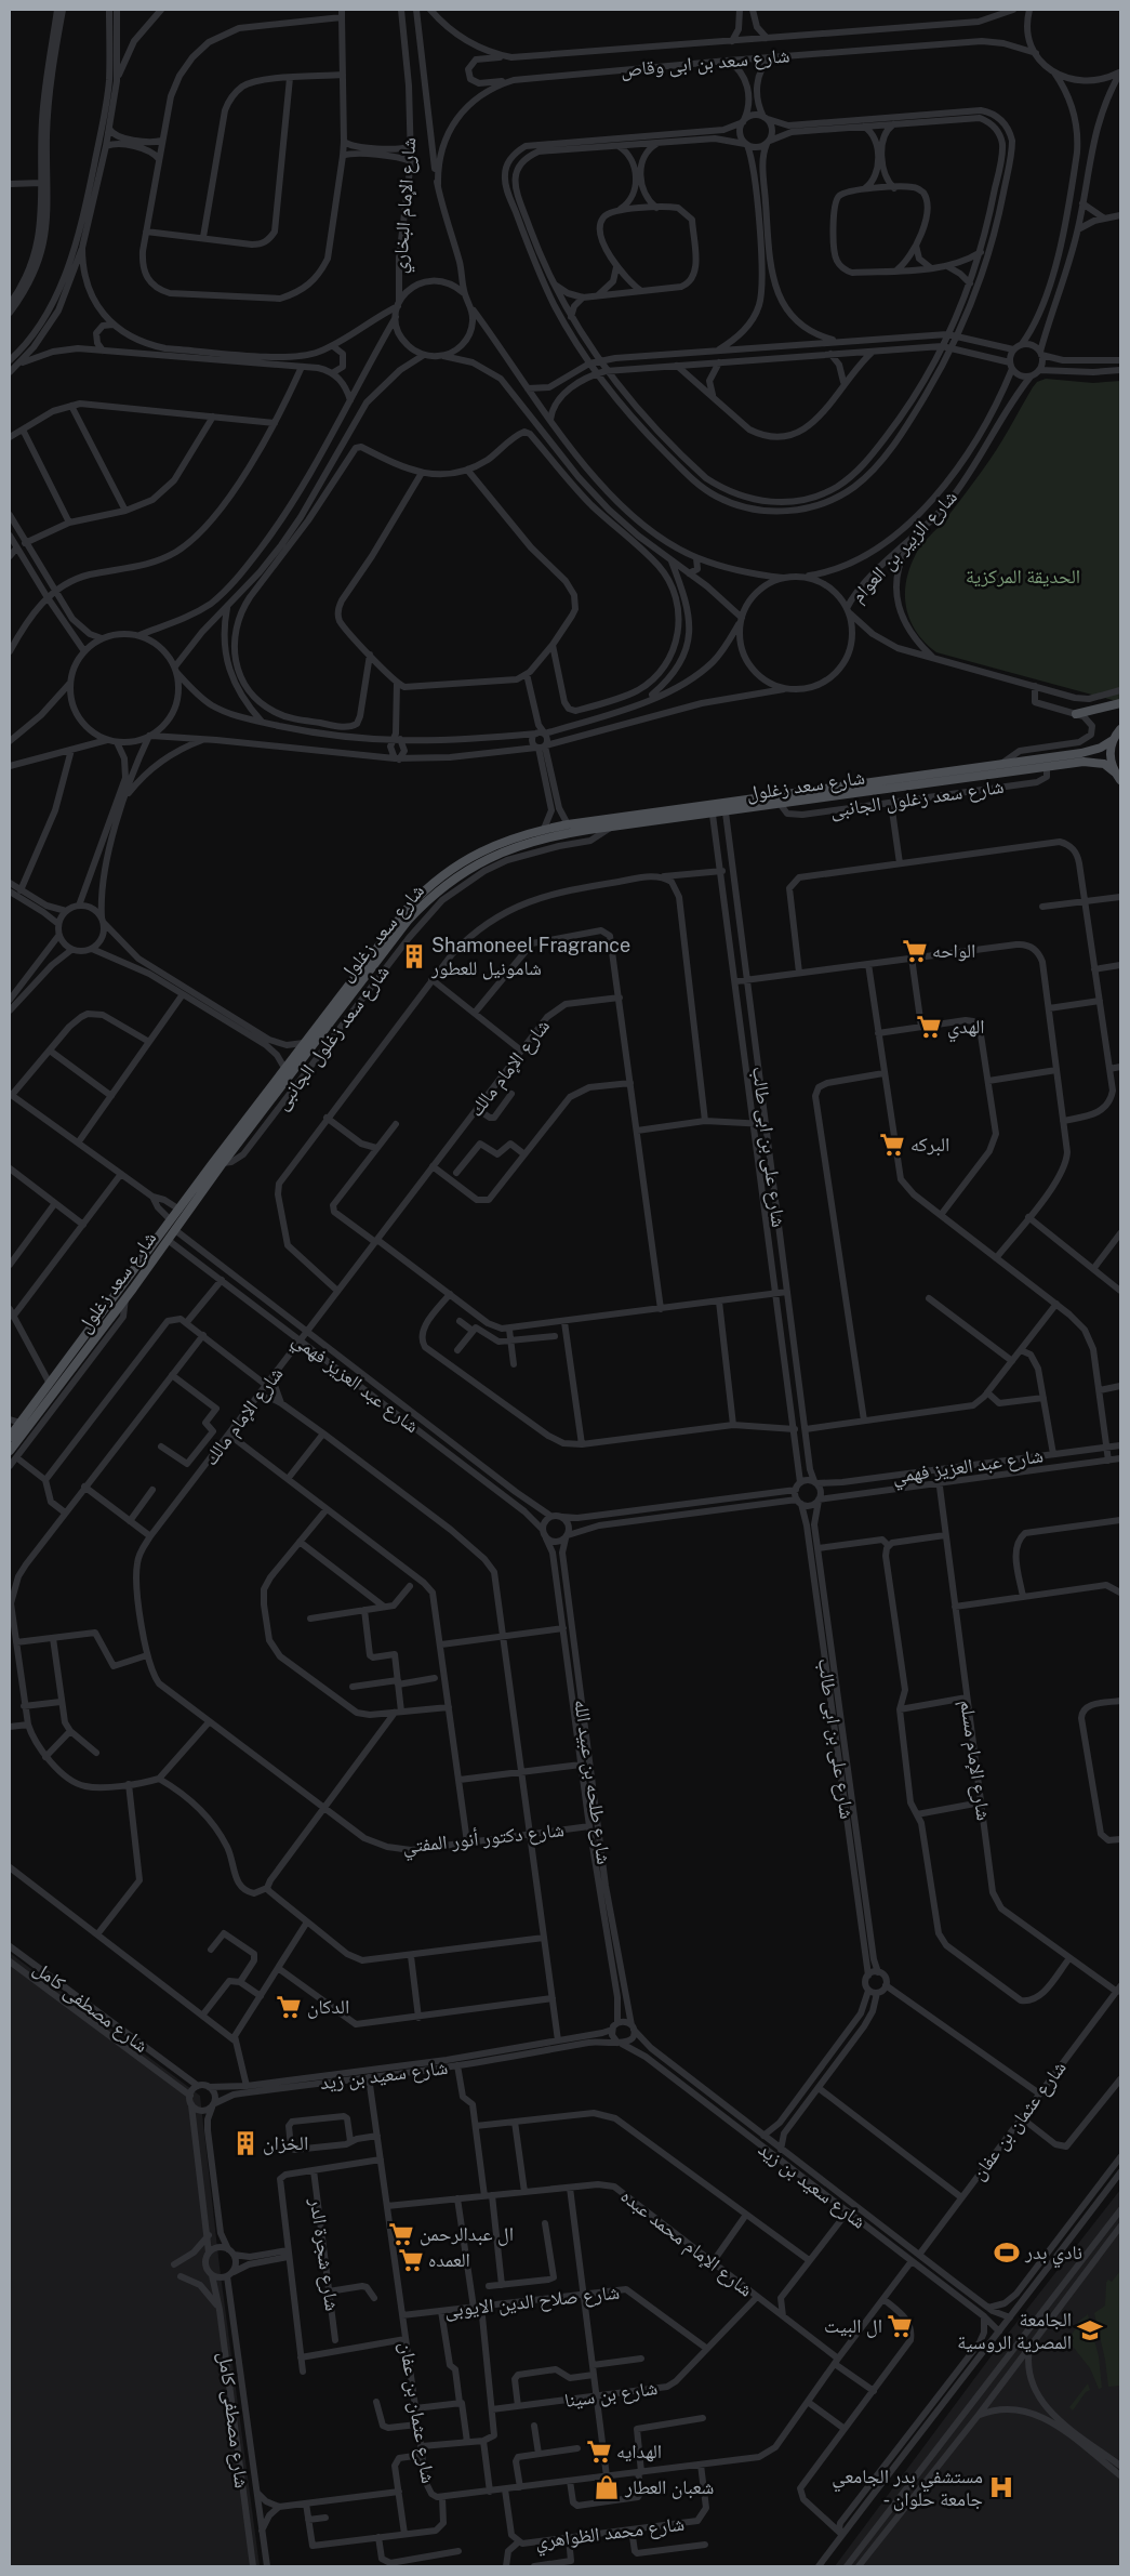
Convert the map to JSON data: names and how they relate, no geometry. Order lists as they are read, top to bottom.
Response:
{
  "streets": {
    "main road": ["شارع سعد زغلول"],
    "street": [
      "شارع سعد بن ابى وقاص",
      "شارع الإمام البخاري",
      "شارع الزبير بن العوام",
      "شارع سعد زغلول الجانبى",
      "شارع الإمام مالك",
      "شارع على بن ابى طالب",
      "شارع عبد العزيز فهمي",
      "شارع الإمام مسلم",
      "شارع طلحه بن عبيد الله",
      "شارع دكتور أنور المفتي",
      "شارع مصطفى كامل",
      "شارع سعيد بن زيد",
      "شارع عثمان بن عفان",
      "شارع الإمام محمد عبده",
      "شارع شجرة الدر",
      "شارع صلاح الدين الايوبى",
      "شارع بن سينا",
      "شارع محمد الظواهري"
    ]
  },
  "crossings": [
    ["شارع سعد بن ابى وقاص", "شارع الإمام البخاري"],
    ["شارع سعد زغلول", "شارع سعد زغلول الجانبى"],
    ["شارع سعد زغلول", "شارع على بن ابى طالب"],
    ["شارع سعد زغلول", "شارع عبد العزيز فهمي"],
    ["شارع الإمام مالك", "شارع عبد العزيز فهمي"],
    ["شارع الإمام مالك", "شارع دكتور أنور المفتي"],
    ["شارع على بن ابى طالب", "شارع عبد العزيز فهمي"],
    ["شارع عبد العزيز فهمي", "شارع الإمام مسلم"],
    ["شارع عبد العزيز فهمي", "شارع طلحه بن عبيد الله"],
    ["شارع الإمام مسلم", "شارع عثمان بن عفان"],
    ["شارع طلحه بن عبيد الله", "شارع دكتور أنور المفتي"],
    ["شارع طلحه بن عبيد الله", "شارع سعيد بن زيد"],
    ["شارع مصطفى كامل", "شارع سعيد بن زيد"],
    ["شارع سعيد بن زيد", "شارع عثمان بن عفان"],
    ["شارع عثمان بن عفان", "شارع الإمام محمد عبده"],
    ["شارع عثمان بن عفان", "شارع صلاح الدين الايوبى"],
    ["شارع عثمان بن عفان", "شارع محمد الظواهري"],
    ["شارع الإمام محمد عبده", "شارع بن سينا"],
    ["شارع صلاح الدين الايوبى", "شارع بن سينا"]
  ],
  "parks": ["الحديقة المركزية"],
  "places": {
    "supermarket": [
      "الواحه",
      "الهدي",
      "البركه",
      "الدكان",
      "ال عبدالرحمن",
      "العمده",
      "ال البيت",
      "الهدايه"
    ],
    "building": ["Shamoneel Fragrance شامونيل للعطور", "الخزان"],
    "sports": ["نادي بدر"],
    "school or university": ["الجامعة المصرية الروسية"],
    "shop": ["شعبان العطار"],
    "hospital": ["مستشفي بدر الجامعي - جامعة حلوان"]
  }
}
